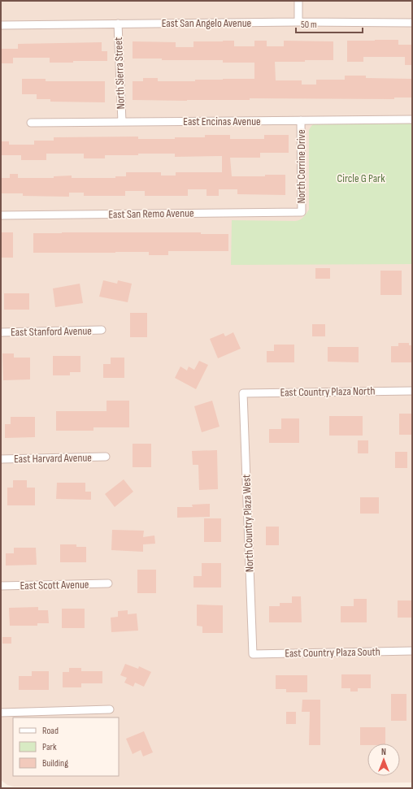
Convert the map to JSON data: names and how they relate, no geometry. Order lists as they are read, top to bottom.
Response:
{
  "streets": {
    "street": [
      "East San Angelo Avenue",
      "North Sierra Street",
      "East Encinas Avenue",
      "North Corrine Drive",
      "East San Remo Avenue",
      "East Stanford Avenue",
      "East Country Plaza North",
      "East Harvard Avenue",
      "North Country Plaza West",
      "East Scott Avenue",
      "East Country Plaza South"
    ]
  },
  "crossings": [
    ["East San Angelo Avenue", "North Sierra Street"],
    ["North Sierra Street", "East Encinas Avenue"],
    ["East Encinas Avenue", "North Corrine Drive"],
    ["North Corrine Drive", "East San Remo Avenue"],
    ["East Country Plaza North", "North Country Plaza West"],
    ["North Country Plaza West", "East Country Plaza South"]
  ],
  "parks": ["Circle G Park"],
  "legend": ["Road", "Park", "Building"],
  "scale_bar": "50 m",
  "north": "top"
}
